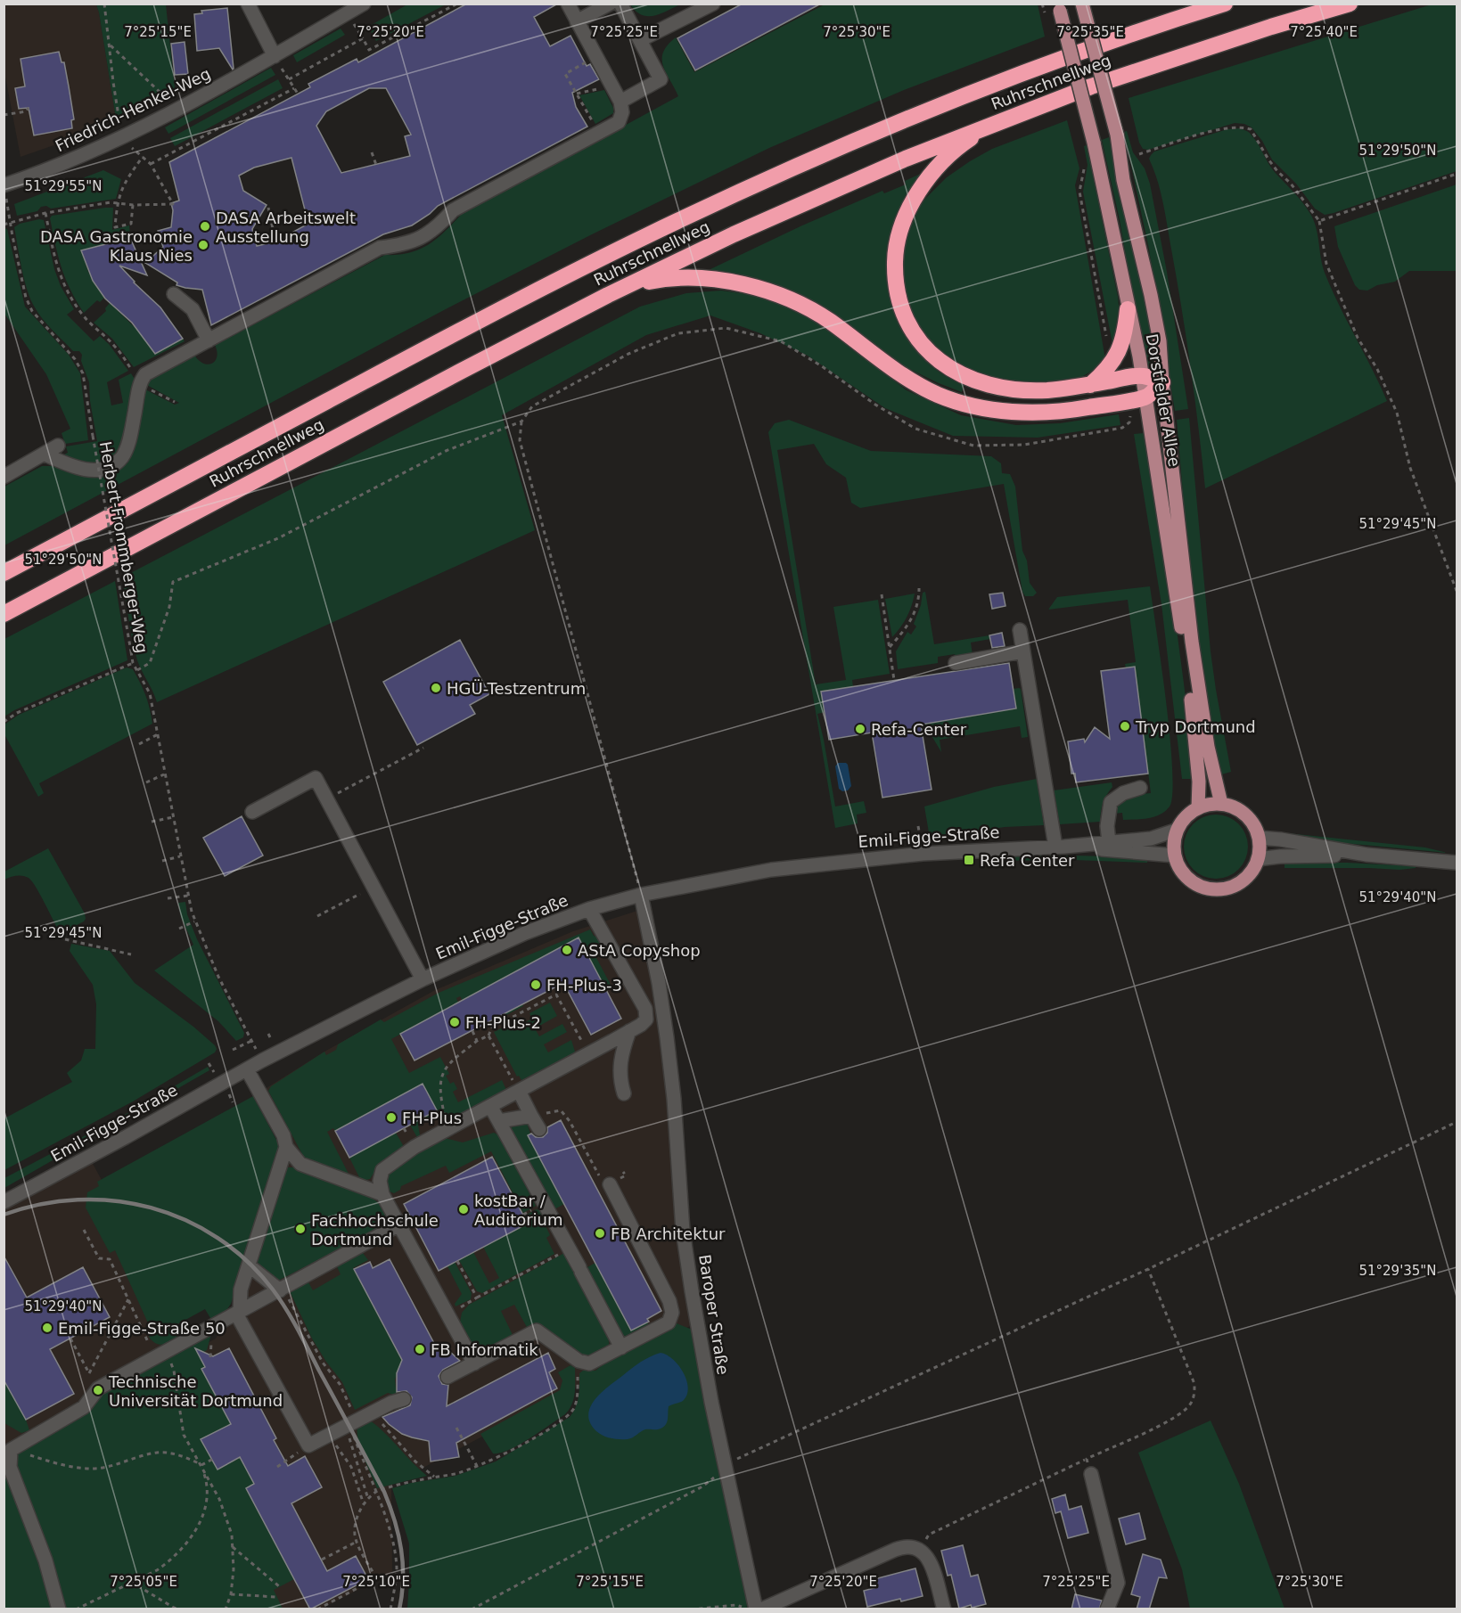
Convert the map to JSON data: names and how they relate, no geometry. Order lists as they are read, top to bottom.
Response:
{
  "streets": {
    "highway": ["Ruhrschnellweg"],
    "main road": ["Dorstfelder Allee", "Emil-Figge-Straße"],
    "street": ["Friedrich-Henkel-Weg", "Baroper Straße"],
    "path": ["Herbert-Frommberger-Weg"]
  },
  "crossings": [
    ["Friedrich-Henkel-Weg", "Herbert-Frommberger-Weg"],
    ["Dorstfelder Allee", "Emil-Figge-Straße"],
    ["Emil-Figge-Straße", "Baroper Straße"]
  ],
  "places": {
    "other": [
      "DASA Arbeitswelt Ausstellung",
      "DASA Gastronomie Klaus Nies",
      "HGÜ-Testzentrum",
      "Tryp Dortmund",
      "Refa-Center",
      "AStA Copyshop",
      "FH-Plus-3",
      "FH-Plus-2",
      "FH-Plus",
      "kostBar / Auditorium",
      "Fachhochschule Dortmund",
      "FB Architektur",
      "Emil-Figge-Straße 50",
      "FB Informatik",
      "Technische Universität Dortmund"
    ],
    "transit": ["Refa Center"]
  },
  "coordinates": [
    "7°25'15\"E",
    "7°25'20\"E",
    "7°25'25\"E",
    "7°25'30\"E",
    "7°25'35\"E",
    "7°25'40\"E",
    "51°29'50\"N",
    "51°29'55\"N",
    "51°29'45\"N",
    "51°29'40\"N",
    "51°29'35\"N",
    "7°25'05\"E",
    "7°25'10\"E"
  ]
}
